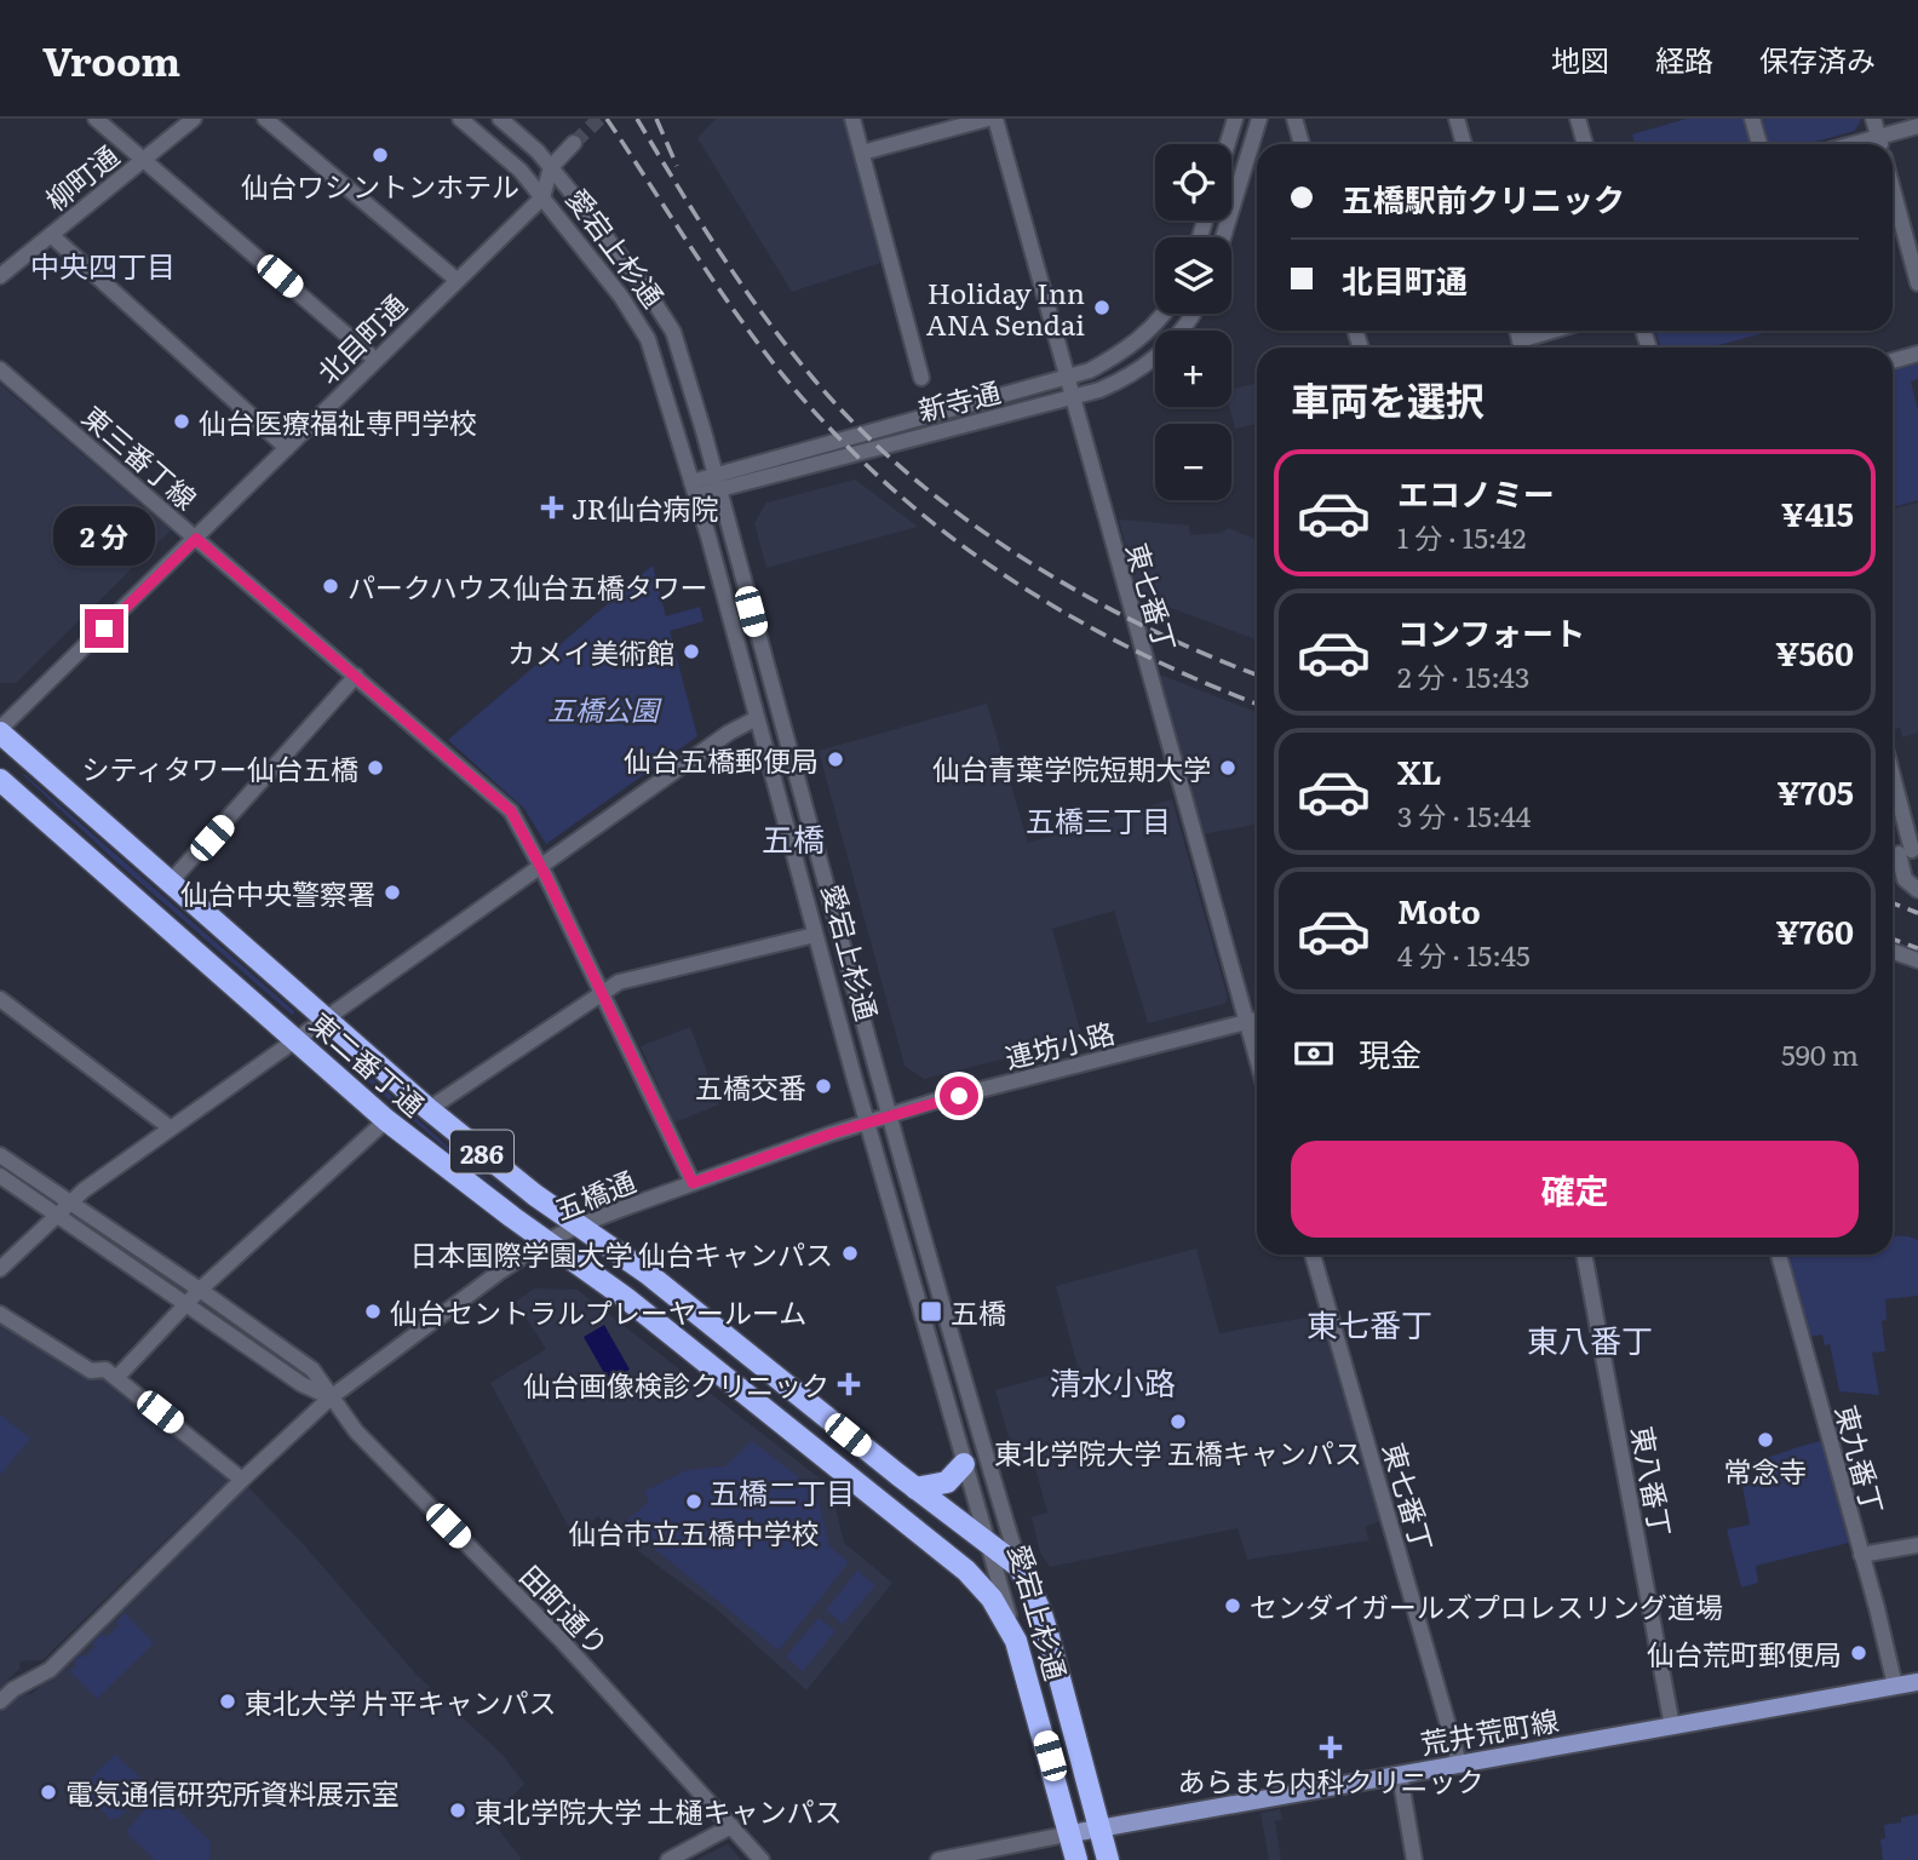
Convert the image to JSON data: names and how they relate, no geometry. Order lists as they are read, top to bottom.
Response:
{
  "streets": {
    "highway": ["愛宕上杉通", "東二番丁通", "286"],
    "main road": ["荒井荒町線"],
    "street": [
      "柳町通",
      "北目町通",
      "新寺通",
      "東三番丁線",
      "東七番丁",
      "連坊小路",
      "五橋通",
      "東九番丁",
      "東八番丁",
      "田町通り"
    ]
  },
  "crossings": [
    ["愛宕上杉通", "北目町通"],
    ["愛宕上杉通", "新寺通"],
    ["愛宕上杉通", "連坊小路"],
    ["愛宕上杉通", "東二番丁通"],
    ["愛宕上杉通", "五橋通"],
    ["愛宕上杉通", "荒井荒町線"],
    ["北目町通", "東三番丁線"],
    ["北目町通", "東二番丁通"],
    ["新寺通", "東七番丁"],
    ["東三番丁線", "五橋通"],
    ["東七番丁", "連坊小路"],
    ["東七番丁", "荒井荒町線"],
    ["連坊小路", "五橋通"],
    ["東二番丁通", "五橋通"],
    ["五橋通", "田町通り"],
    ["東九番丁", "荒井荒町線"],
    ["東八番丁", "荒井荒町線"]
  ],
  "districts": [
    "中央四丁目",
    "五橋三丁目",
    "五橋",
    "東七番丁",
    "東八番丁",
    "清水小路",
    "五橋二丁目"
  ],
  "parks": ["五橋公園"],
  "places": {
    "other": [
      "仙台ワシントンホテル",
      "Holiday Inn ANA Sendai",
      "仙台医療福祉専門学校",
      "パークハウス仙台五橋タワー",
      "カメイ美術館",
      "仙台五橋郵便局",
      "シティタワー仙台五橋",
      "仙台青葉学院短期大学",
      "仙台中央警察署",
      "五橋交番",
      "日本国際学園大学 仙台キャンパス",
      "仙台セントラルプレーヤールーム",
      "東北学院大学 五橋キャンパス",
      "常念寺",
      "仙台市立五橋中学校",
      "センダイガールズプロレスリング道場",
      "仙台荒町郵便局",
      "東北大学 片平キャンパス",
      "電気通信研究所資料展示室",
      "東北学院大学 土樋キャンパス"
    ],
    "health": ["JR仙台病院", "仙台画像検診クリニック", "あらまち内科クリニック"],
    "transit": ["五橋"]
  },
  "page": {
    "header": "Vroom",
    "nav": ["地図", "経路", "保存済み"],
    "map_buttons": ["+", "−"],
    "banner": ["五橋駅前クリニック", "北目町通"],
    "heading": "車両を選択",
    "list": [
      {
        "name": "エコノミー",
        "note": "1 分 · 15:42",
        "value": "¥415"
      },
      {
        "name": "コンフォート",
        "note": "2 分 · 15:43",
        "value": "¥560"
      },
      {
        "name": "XL",
        "note": "3 分 · 15:44",
        "value": "¥705"
      },
      {
        "name": "Moto",
        "note": "4 分 · 15:45",
        "value": "¥760"
      }
    ],
    "bubble": "2 分",
    "pay": ["現金", "590 m"],
    "buttons": "確定"
  }
}
